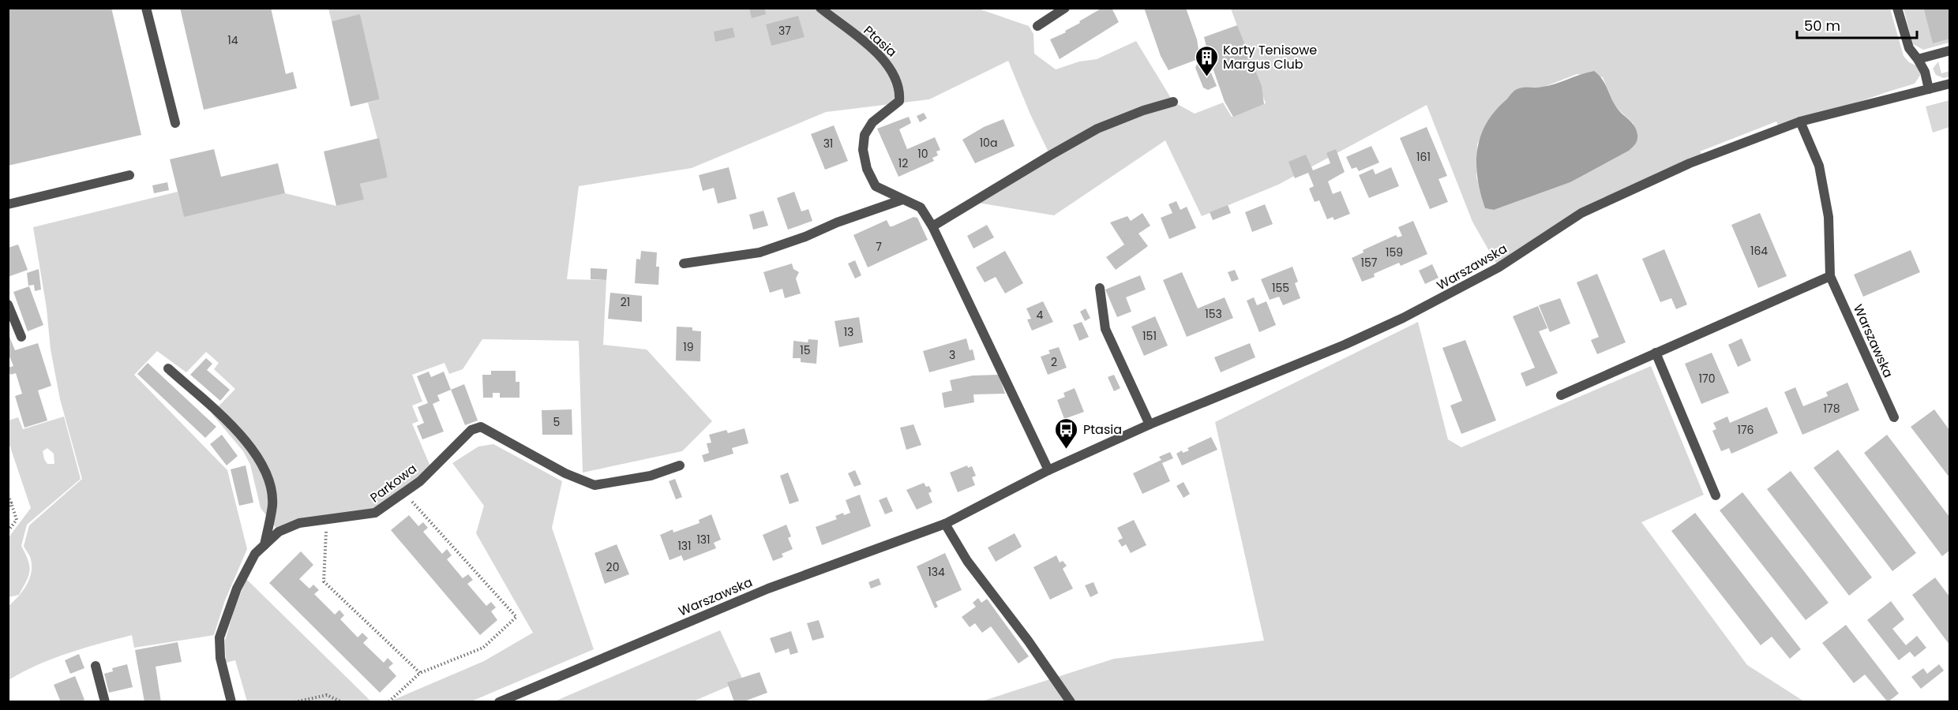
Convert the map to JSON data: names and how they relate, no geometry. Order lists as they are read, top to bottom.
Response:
{
  "streets": {
    "street": ["Ptasia", "Warszawska", "Parkowa"]
  },
  "crossings": [
    ["Ptasia", "Warszawska"]
  ],
  "places": {
    "building": ["Korty Tenisowe Margus Club"],
    "bus stop": ["Ptasia"]
  },
  "house_numbers": [
    "37",
    "14",
    "10a",
    "31",
    "10",
    "161",
    "12",
    "7",
    "164",
    "159",
    "157",
    "155",
    "21",
    "153",
    "4",
    "13",
    "151",
    "19",
    "15",
    "3",
    "2",
    "170",
    "178",
    "5",
    "176",
    "131",
    "131",
    "20",
    "134"
  ],
  "scale_bar": "50 m"
}
